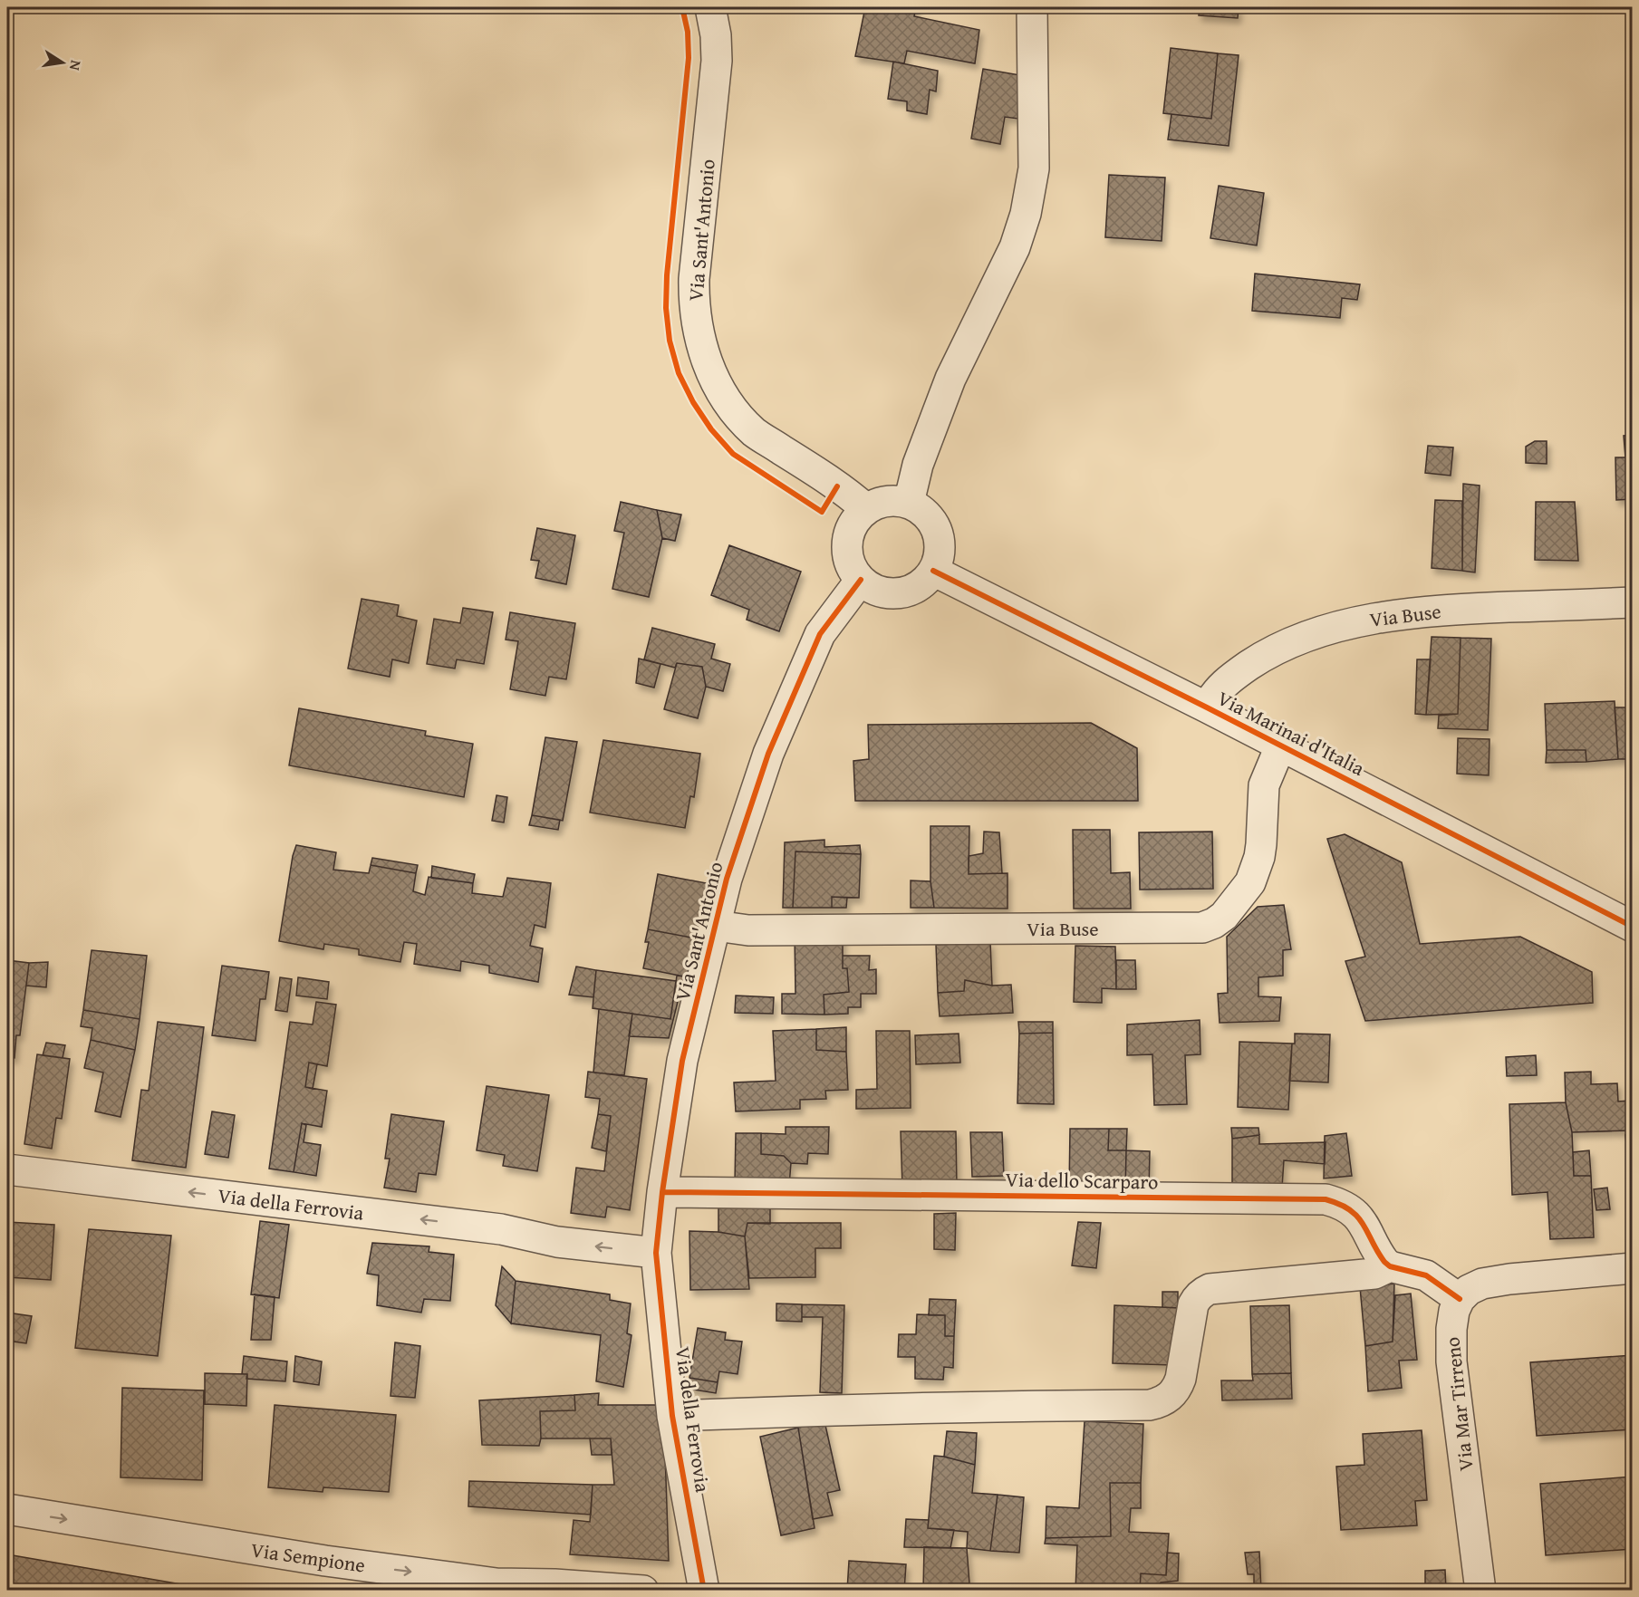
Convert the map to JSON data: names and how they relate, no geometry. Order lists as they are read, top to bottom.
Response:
{
  "streets": {
    "street": [
      "Via Sant'Antonio",
      "Via Buse",
      "Via Marinai d'Italia",
      "Via dello Scarparo",
      "Via della Ferrovia",
      "Via Mar Tirreno",
      "Via Sempione"
    ]
  },
  "crossings": [
    ["Via Sant'Antonio", "Via Buse"],
    ["Via Sant'Antonio", "Via Marinai d'Italia"],
    ["Via Sant'Antonio", "Via dello Scarparo"],
    ["Via Sant'Antonio", "Via della Ferrovia"],
    ["Via Buse", "Via Marinai d'Italia"]
  ],
  "one_way": ["Via della Ferrovia", "Via Sempione"],
  "north": "right"
}
